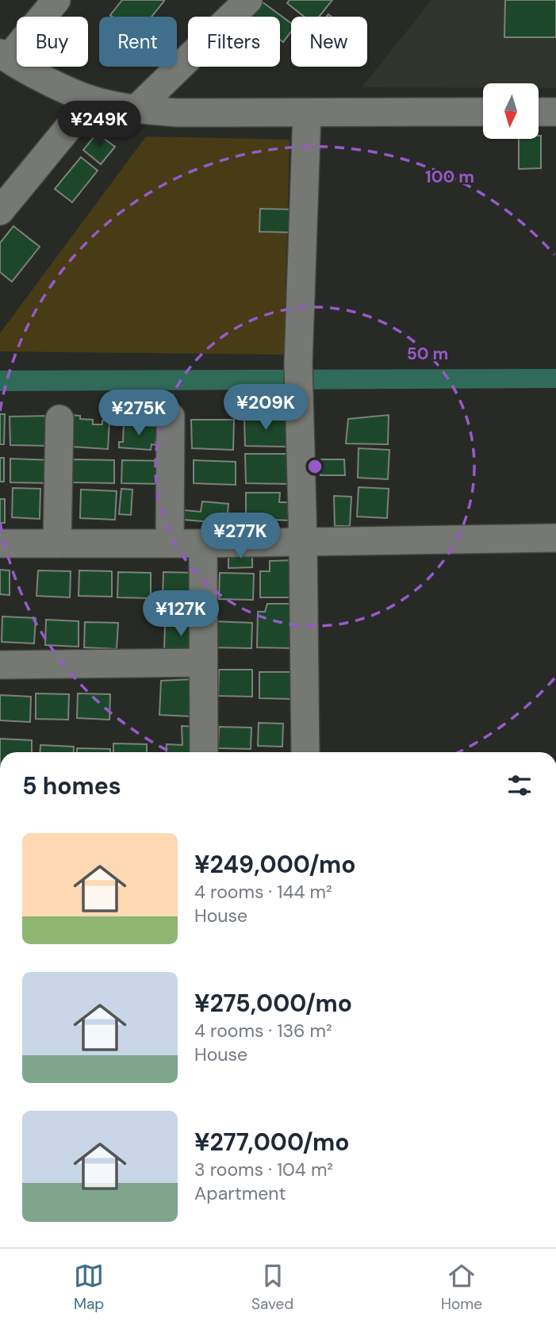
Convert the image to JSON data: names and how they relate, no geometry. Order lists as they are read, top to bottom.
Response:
{
  "north": "bottom",
  "page": {
    "chip": [
      "Buy",
      "Rent",
      "Filters",
      "New"
    ],
    "price": [
      "¥249K",
      "¥209K",
      "¥275K",
      "¥277K",
      "¥127K"
    ],
    "heading": "5 homes",
    "list": [
      {
        "name": "¥249,000/mo",
        "note": "4 rooms · 144 m² · House"
      },
      {
        "name": "¥275,000/mo",
        "note": "4 rooms · 136 m² · House"
      },
      {
        "name": "¥277,000/mo",
        "note": "3 rooms · 104 m² · Apartment"
      }
    ],
    "tabs": ["Map", "Saved", "Home"]
  },
  "rings": ["100 m", "50 m"]
}
